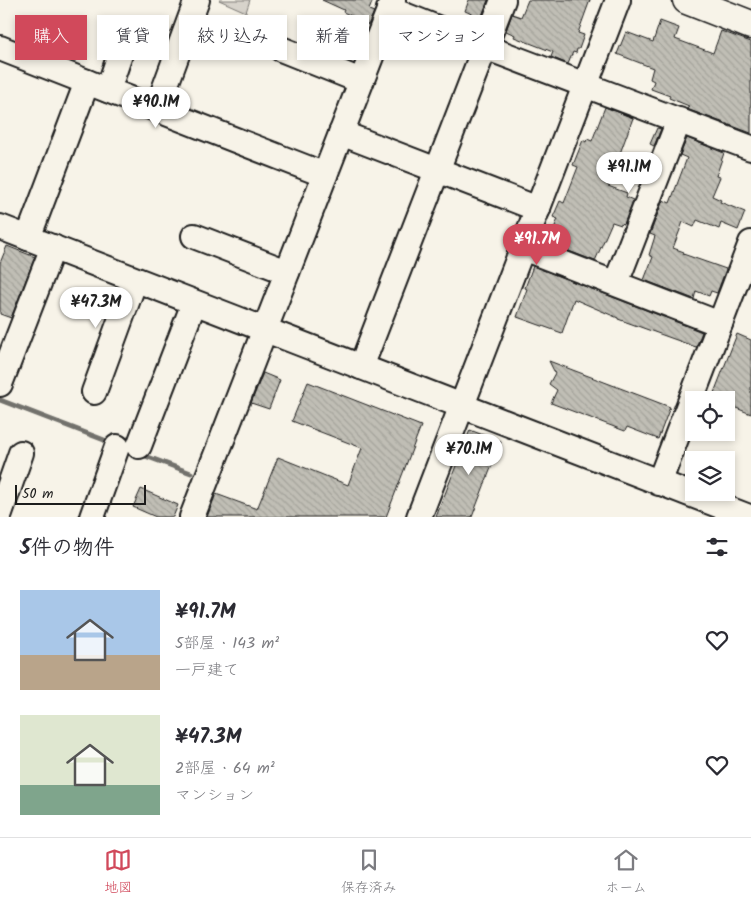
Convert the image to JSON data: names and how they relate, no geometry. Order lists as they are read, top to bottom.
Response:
{
  "scale_bar": "50 m",
  "page": {
    "chip": [
      "購入",
      "賃貸",
      "絞り込み",
      "新着",
      "マンション"
    ],
    "price": [
      "¥90.1M",
      "¥91.1M",
      "¥91.7M",
      "¥47.3M",
      "¥70.1M"
    ],
    "scale": "50 m",
    "heading": "5件の物件",
    "list": [
      {
        "name": "¥91.7M",
        "note": "5部屋 · 143 m² · 一戸建て"
      },
      {
        "name": "¥47.3M",
        "note": "2部屋 · 64 m² · マンション"
      }
    ],
    "tabs": ["地図", "保存済み", "ホーム"]
  }
}
